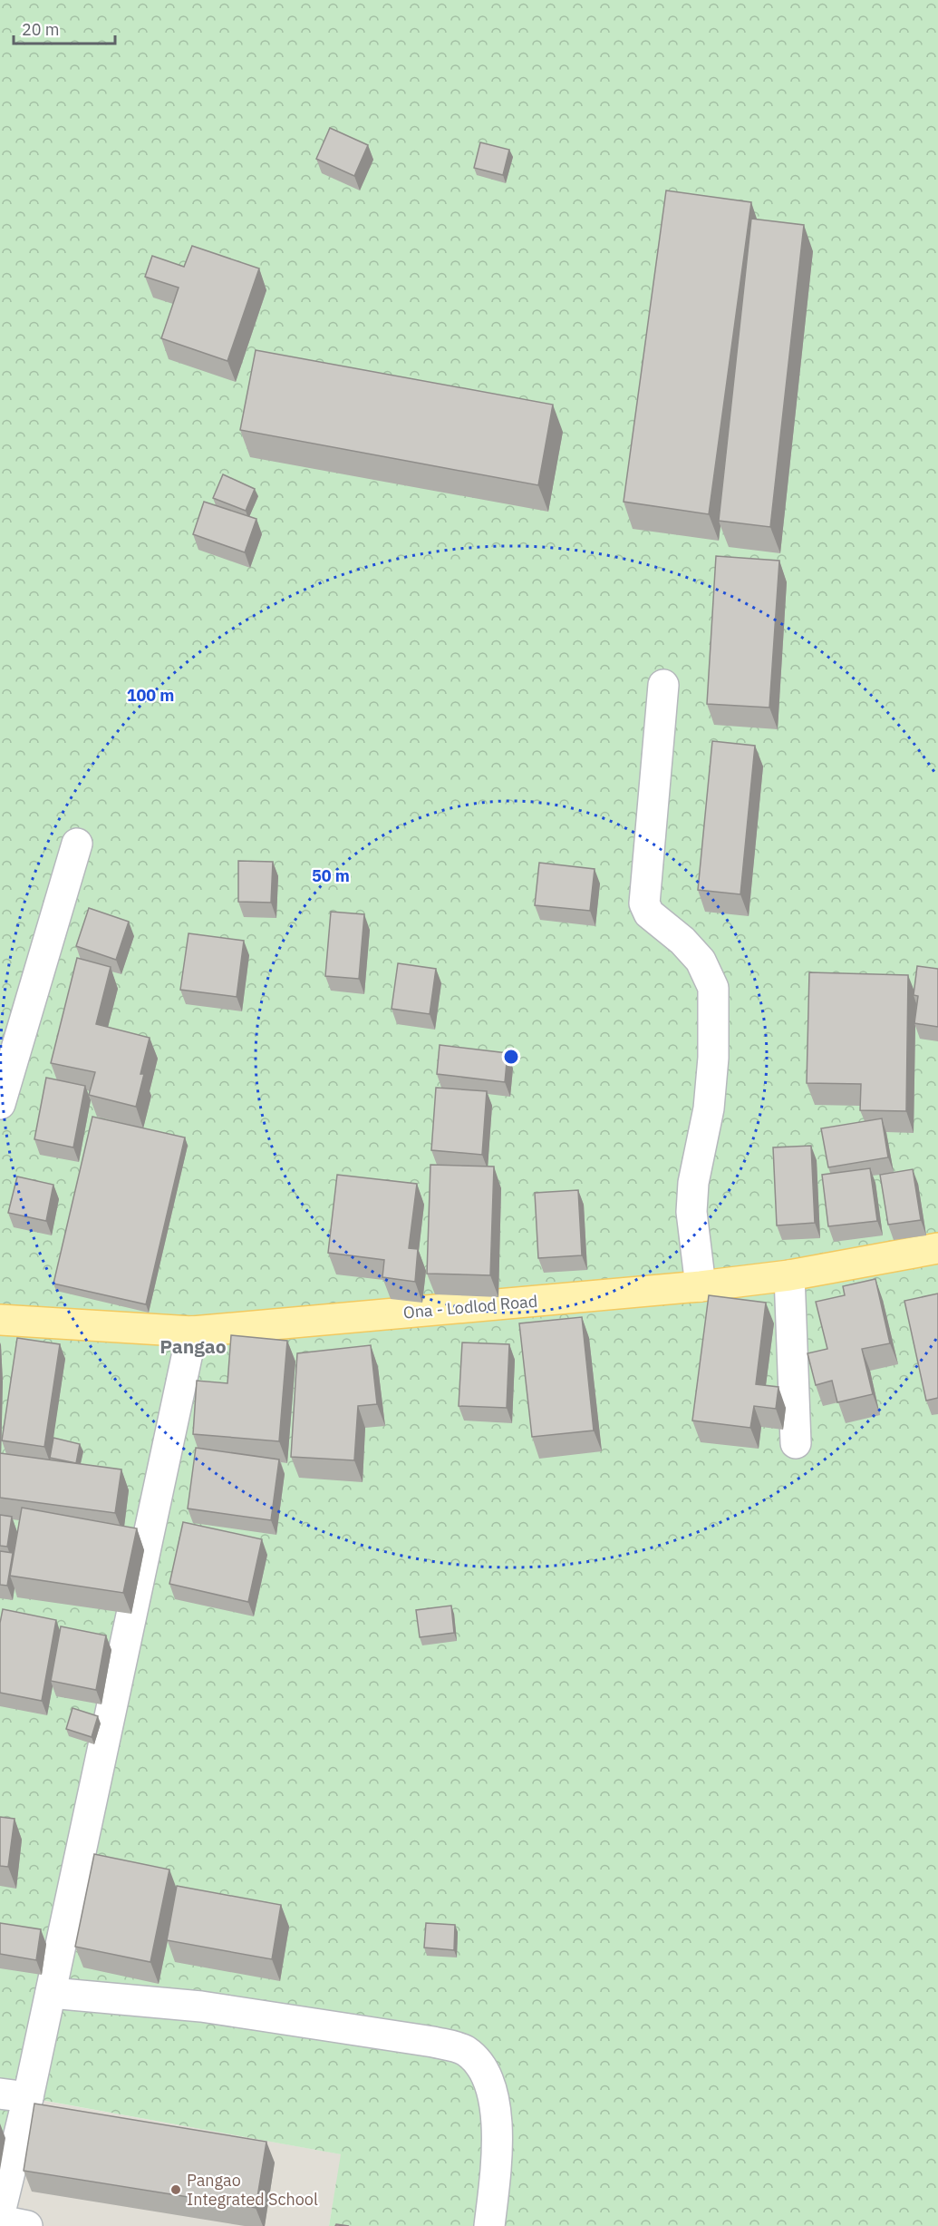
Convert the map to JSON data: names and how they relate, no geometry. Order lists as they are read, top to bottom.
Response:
{
  "streets": {
    "main road": ["Ona - Lodlod Road"]
  },
  "districts": ["Pangao"],
  "places": ["Pangao Integrated School"],
  "scale_bar": "20 m",
  "rings": ["100 m", "50 m"]
}
